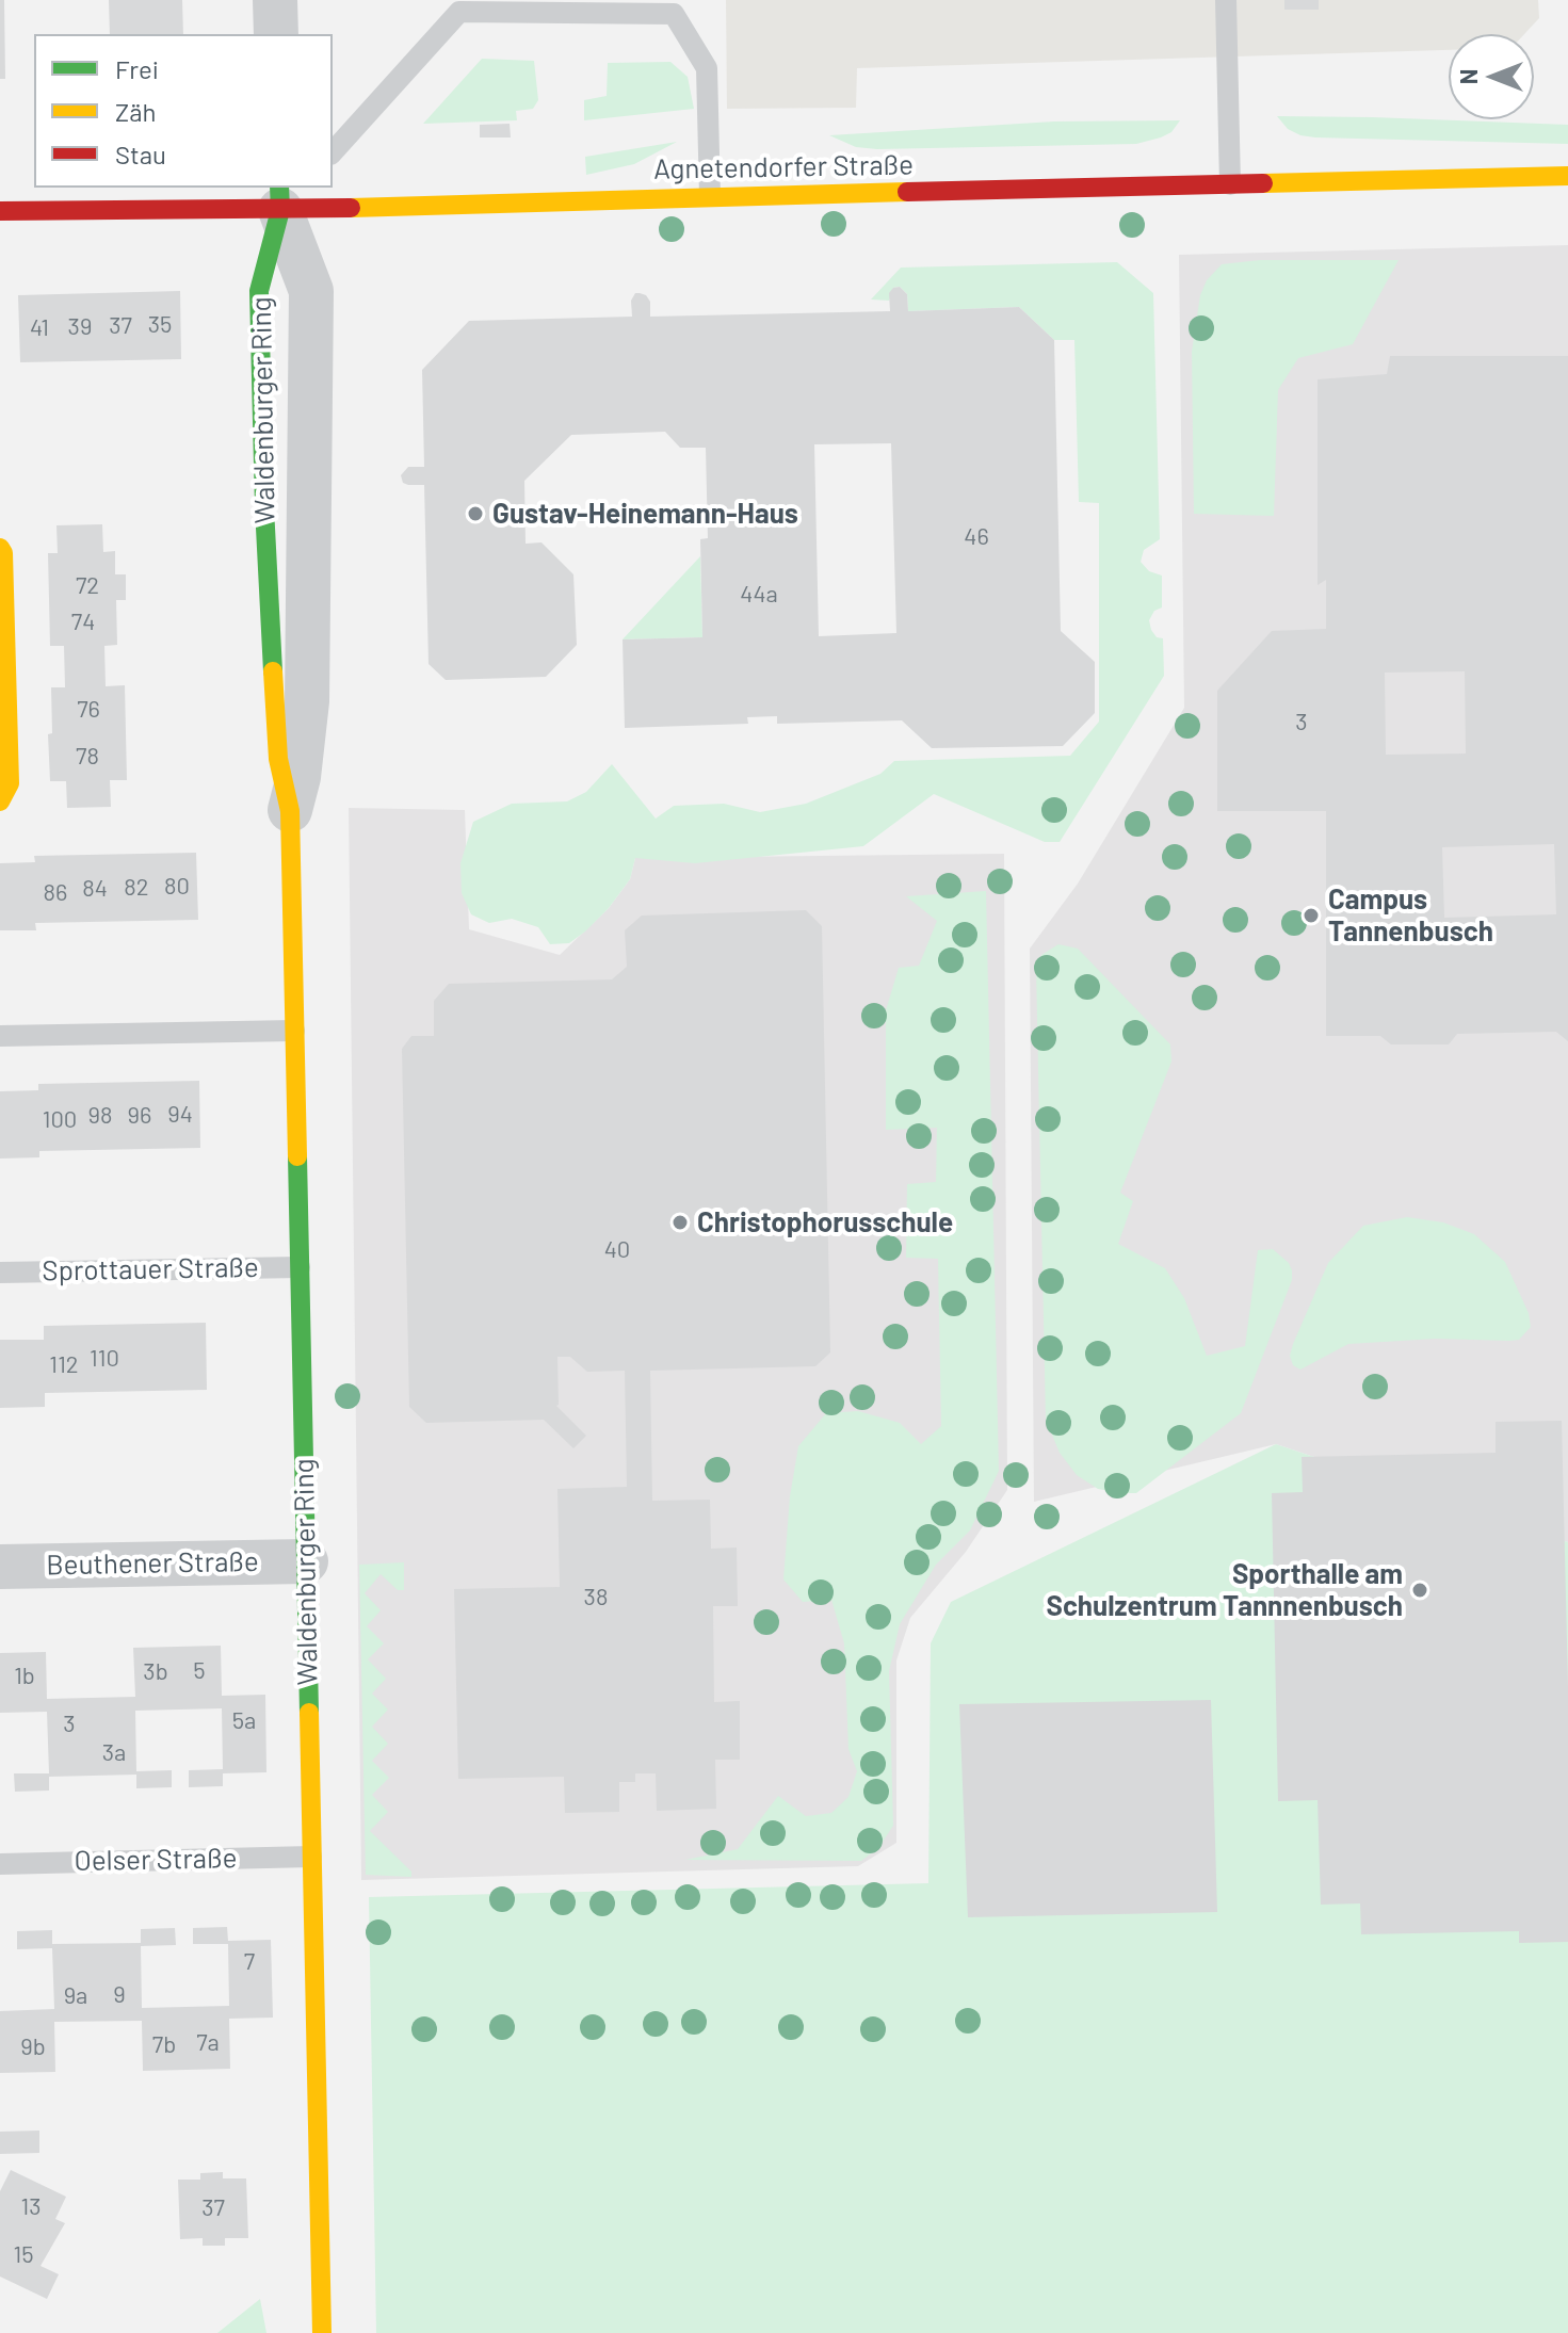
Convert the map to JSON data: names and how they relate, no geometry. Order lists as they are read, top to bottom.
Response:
{
  "streets": {
    "street": ["Agnetendorfer Straße", "Waldenburger Ring", "Beuthener Straße"],
    "lane": ["Sprottauer Straße", "Oelser Straße"]
  },
  "crossings": [
    ["Agnetendorfer Straße", "Waldenburger Ring"],
    ["Waldenburger Ring", "Sprottauer Straße"],
    ["Waldenburger Ring", "Beuthener Straße"],
    ["Waldenburger Ring", "Oelser Straße"]
  ],
  "places": [
    "Gustav-Heinemann-Haus",
    "Campus Tannenbusch",
    "Christophorusschule",
    "Sporthalle am Schulzentrum Tannnenbusch"
  ],
  "house_numbers": [
    "35",
    "37",
    "39",
    "41",
    "46",
    "72",
    "44a",
    "74",
    "76",
    "3",
    "78",
    "80",
    "82",
    "84",
    "86",
    "94",
    "98",
    "96",
    "100",
    "40",
    "110",
    "112",
    "38",
    "5",
    "3b",
    "1b",
    "5a",
    "3",
    "3a",
    "7",
    "9",
    "9a",
    "7a",
    "7b",
    "9b",
    "13",
    "37",
    "15"
  ],
  "legend": ["Frei", "Zäh", "Stau"],
  "north": "left"
}
